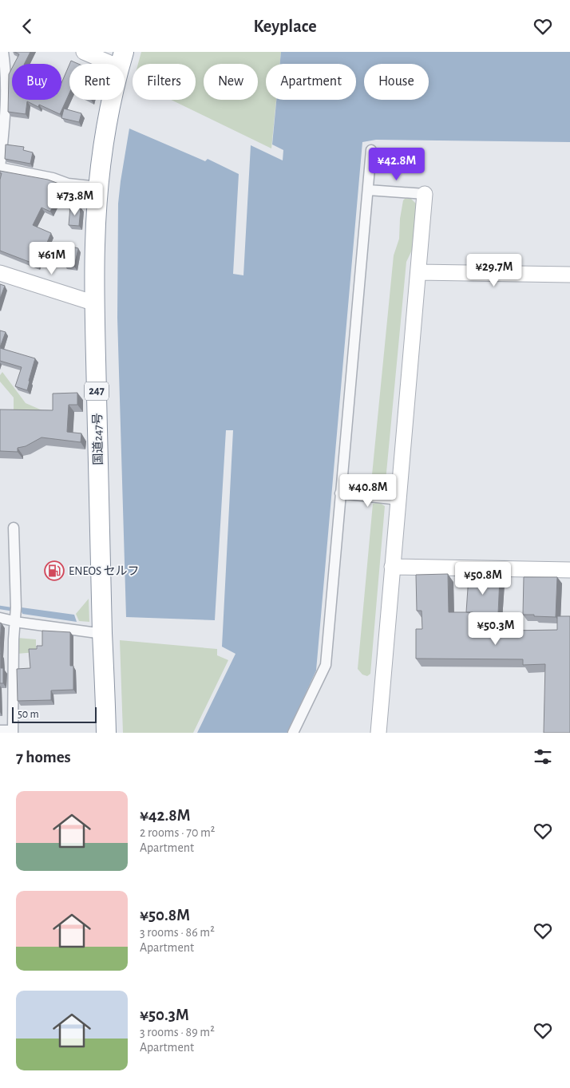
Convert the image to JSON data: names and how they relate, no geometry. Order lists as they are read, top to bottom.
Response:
{
  "streets": {
    "highway": ["247", "国道247号"]
  },
  "places": {
    "fuel station": ["ENEOS セルフ"]
  },
  "scale_bar": "50 m",
  "page": {
    "header": "Keyplace",
    "chip": [
      "Buy",
      "Rent",
      "Filters",
      "New",
      "Apartment",
      "House"
    ],
    "price": [
      "¥42.8M",
      "¥73.8M",
      "¥61M",
      "¥29.7M",
      "¥40.8M",
      "¥50.8M",
      "¥50.3M"
    ],
    "scale": "50 m",
    "heading": "7 homes",
    "list": [
      {
        "name": "¥42.8M",
        "note": "2 rooms · 70 m² · Apartment"
      },
      {
        "name": "¥50.8M",
        "note": "3 rooms · 86 m² · Apartment"
      },
      {
        "name": "¥50.3M",
        "note": "3 rooms · 89 m² · Apartment"
      }
    ]
  }
}
